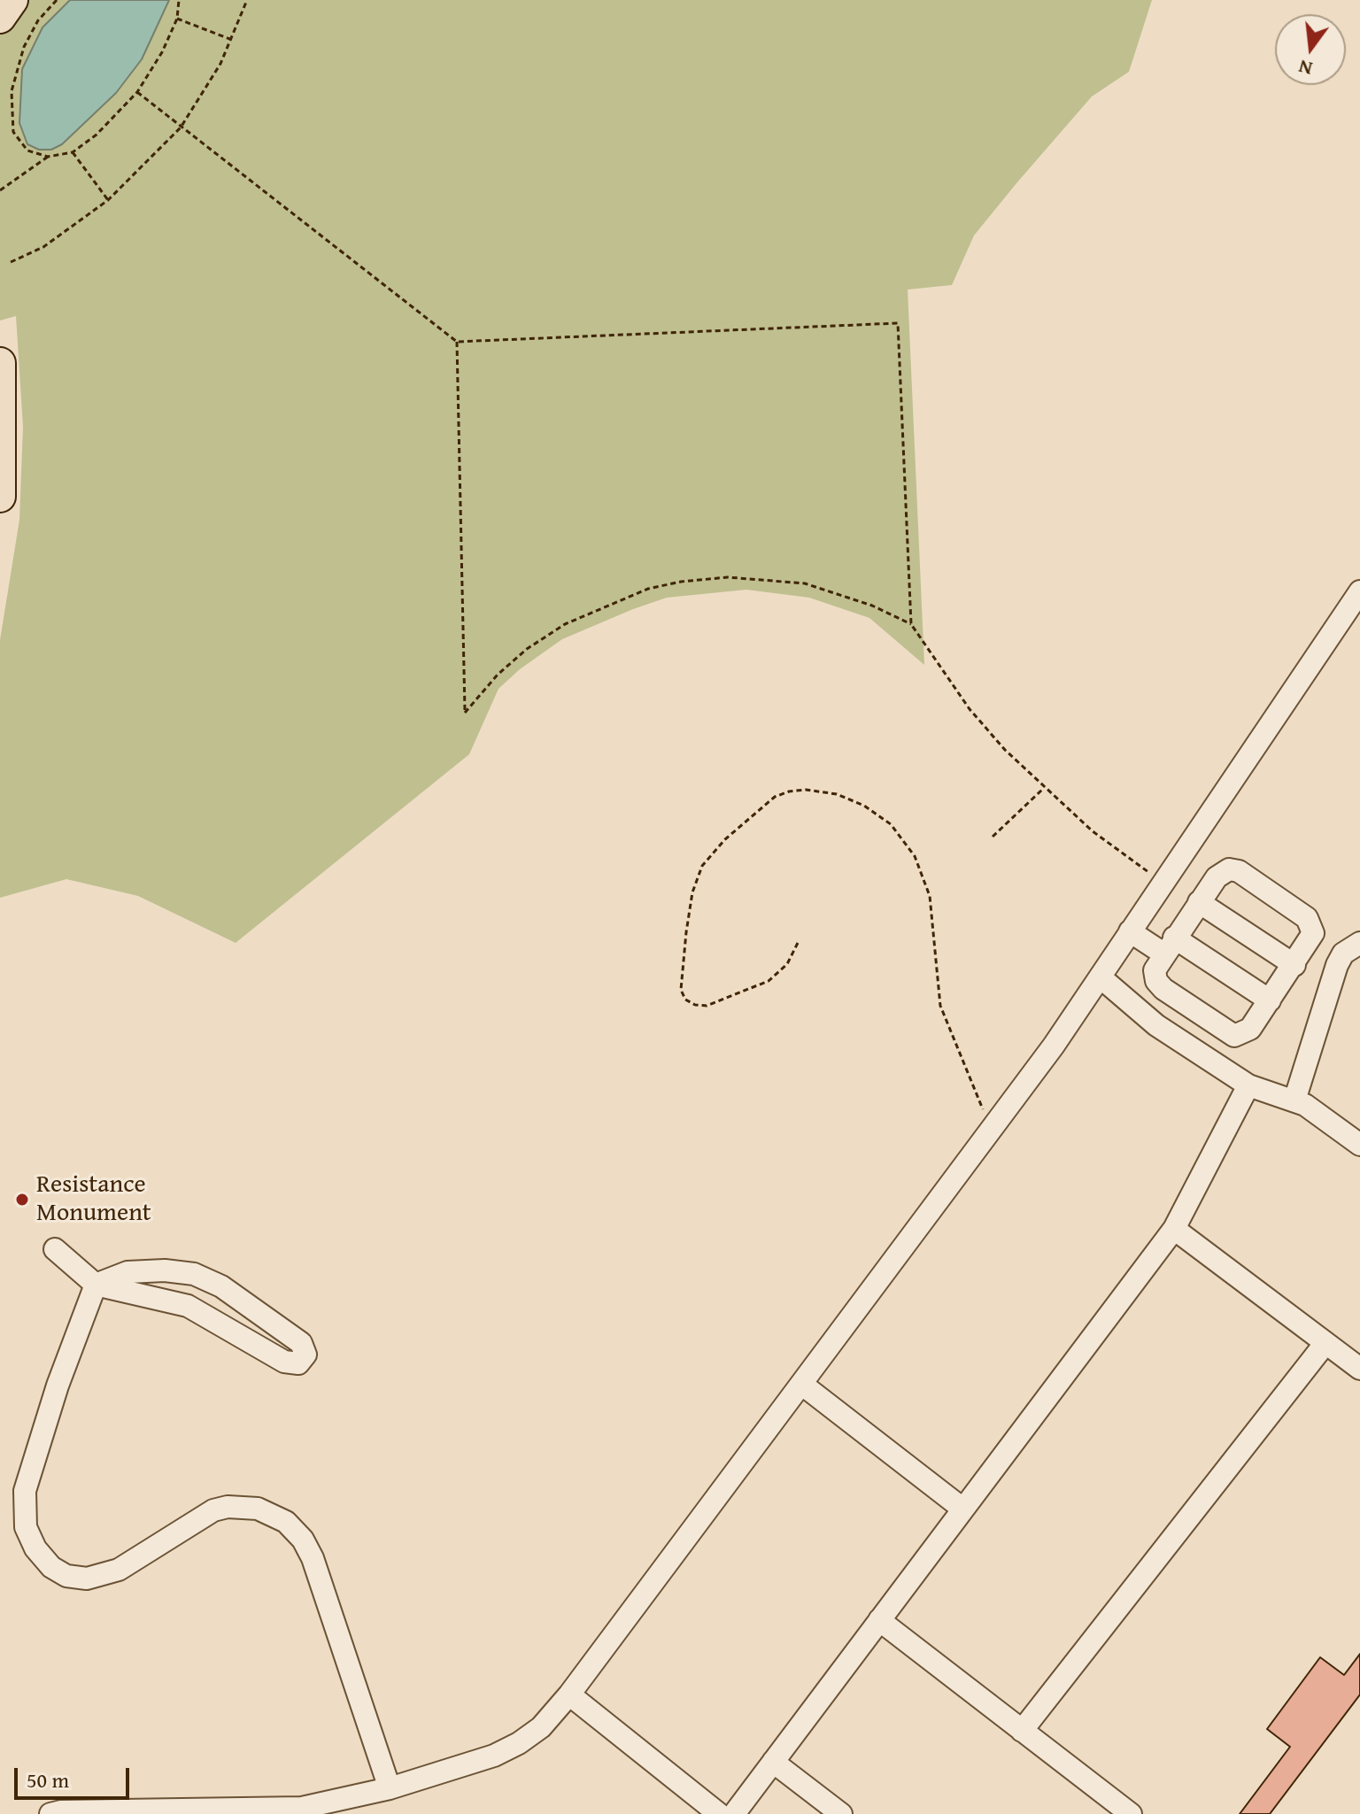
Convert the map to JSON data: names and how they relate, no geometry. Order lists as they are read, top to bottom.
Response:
{
  "places": ["Resistance Monument"],
  "scale_bar": "50 m",
  "north": "bottom"
}
